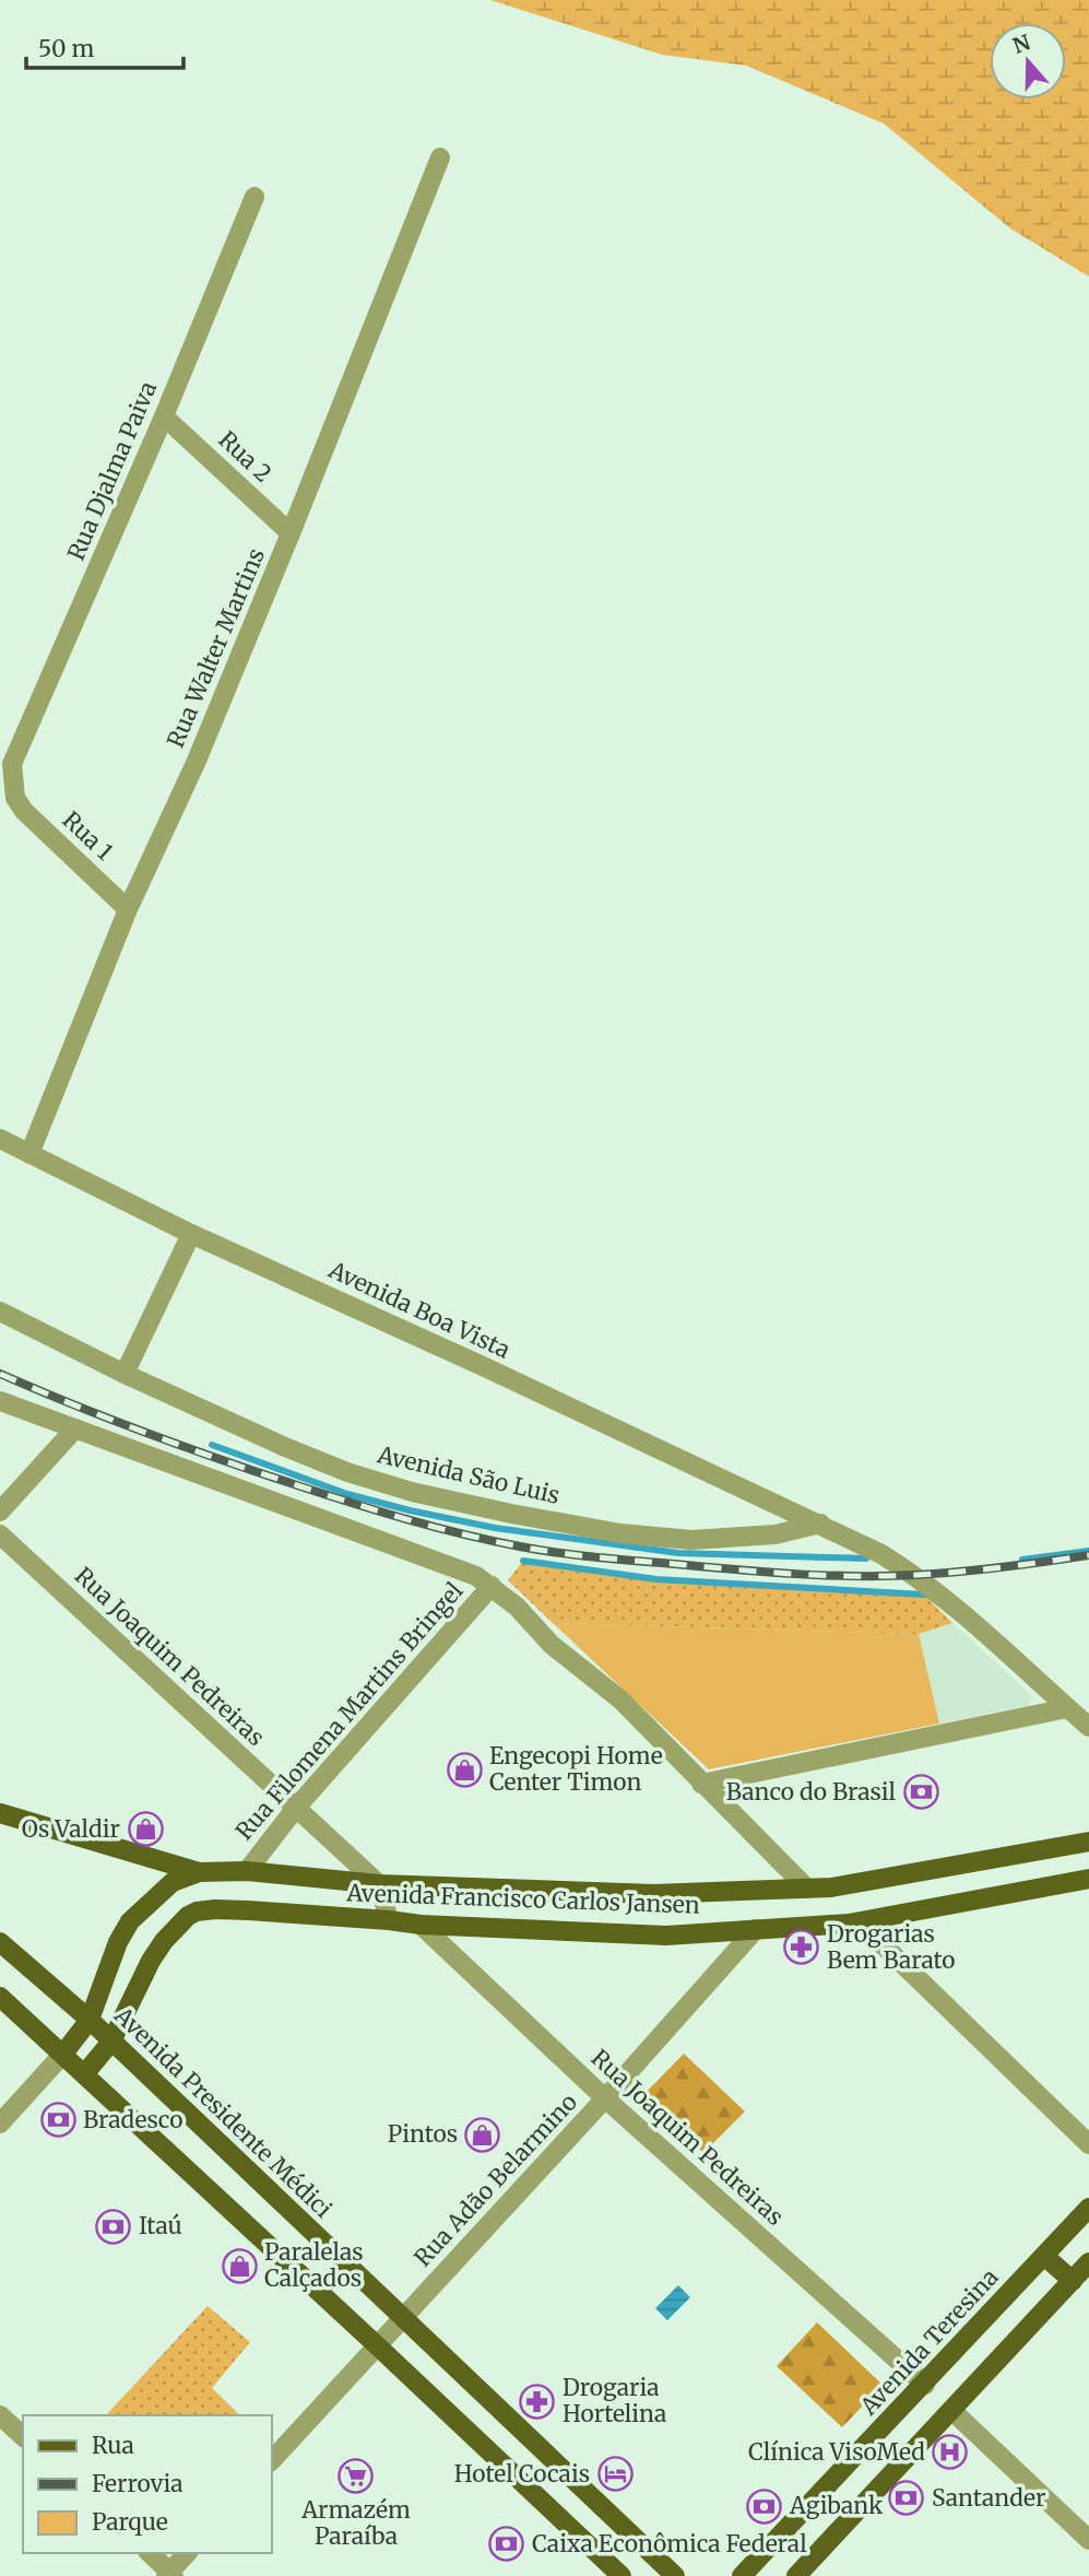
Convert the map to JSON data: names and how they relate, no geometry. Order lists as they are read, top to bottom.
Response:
{
  "streets": {
    "main road": ["Avenida Francisco Carlos Jansen", "Avenida Presidente Médici", "Avenida Teresina"],
    "street": [
      "Rua 2",
      "Rua Djalma Paiva",
      "Rua Walter Martins",
      "Rua 1",
      "Avenida Boa Vista",
      "Avenida São Luis",
      "Rua Joaquim Pedreiras",
      "Rua Filomena Martins Bringel",
      "Rua Adão Belarmino"
    ]
  },
  "crossings": [
    ["Rua 2", "Rua Djalma Paiva"],
    ["Rua 2", "Rua Walter Martins"],
    ["Rua Djalma Paiva", "Rua 1"],
    ["Rua Walter Martins", "Rua 1"],
    ["Rua Walter Martins", "Avenida Boa Vista"],
    ["Avenida Boa Vista", "Avenida São Luis"],
    ["Rua Joaquim Pedreiras", "Rua Filomena Martins Bringel"],
    ["Rua Joaquim Pedreiras", "Avenida Francisco Carlos Jansen"],
    ["Rua Joaquim Pedreiras", "Rua Adão Belarmino"],
    ["Rua Joaquim Pedreiras", "Avenida Teresina"],
    ["Rua Filomena Martins Bringel", "Avenida Francisco Carlos Jansen"],
    ["Avenida Francisco Carlos Jansen", "Avenida Presidente Médici"],
    ["Avenida Francisco Carlos Jansen", "Rua Adão Belarmino"],
    ["Avenida Presidente Médici", "Rua Adão Belarmino"]
  ],
  "places": {
    "shop": [
      "Engecopi Home Center Timon",
      "Os Valdir",
      "Pintos",
      "Paralelas Calçados"
    ],
    "bank": [
      "Banco do Brasil",
      "Bradesco",
      "Itaú",
      "Santander",
      "Agibank",
      "Caixa Econômica Federal"
    ],
    "pharmacy": ["Drogarias Bem Barato", "Drogaria Hortelina"],
    "hospital": ["Clínica VisoMed"],
    "hotel": ["Hotel Cocais"],
    "supermarket": ["Armazém Paraíba"]
  },
  "legend": ["Rua", "Ferrovia", "Parque"],
  "scale_bar": "50 m",
  "north": "top"
}
